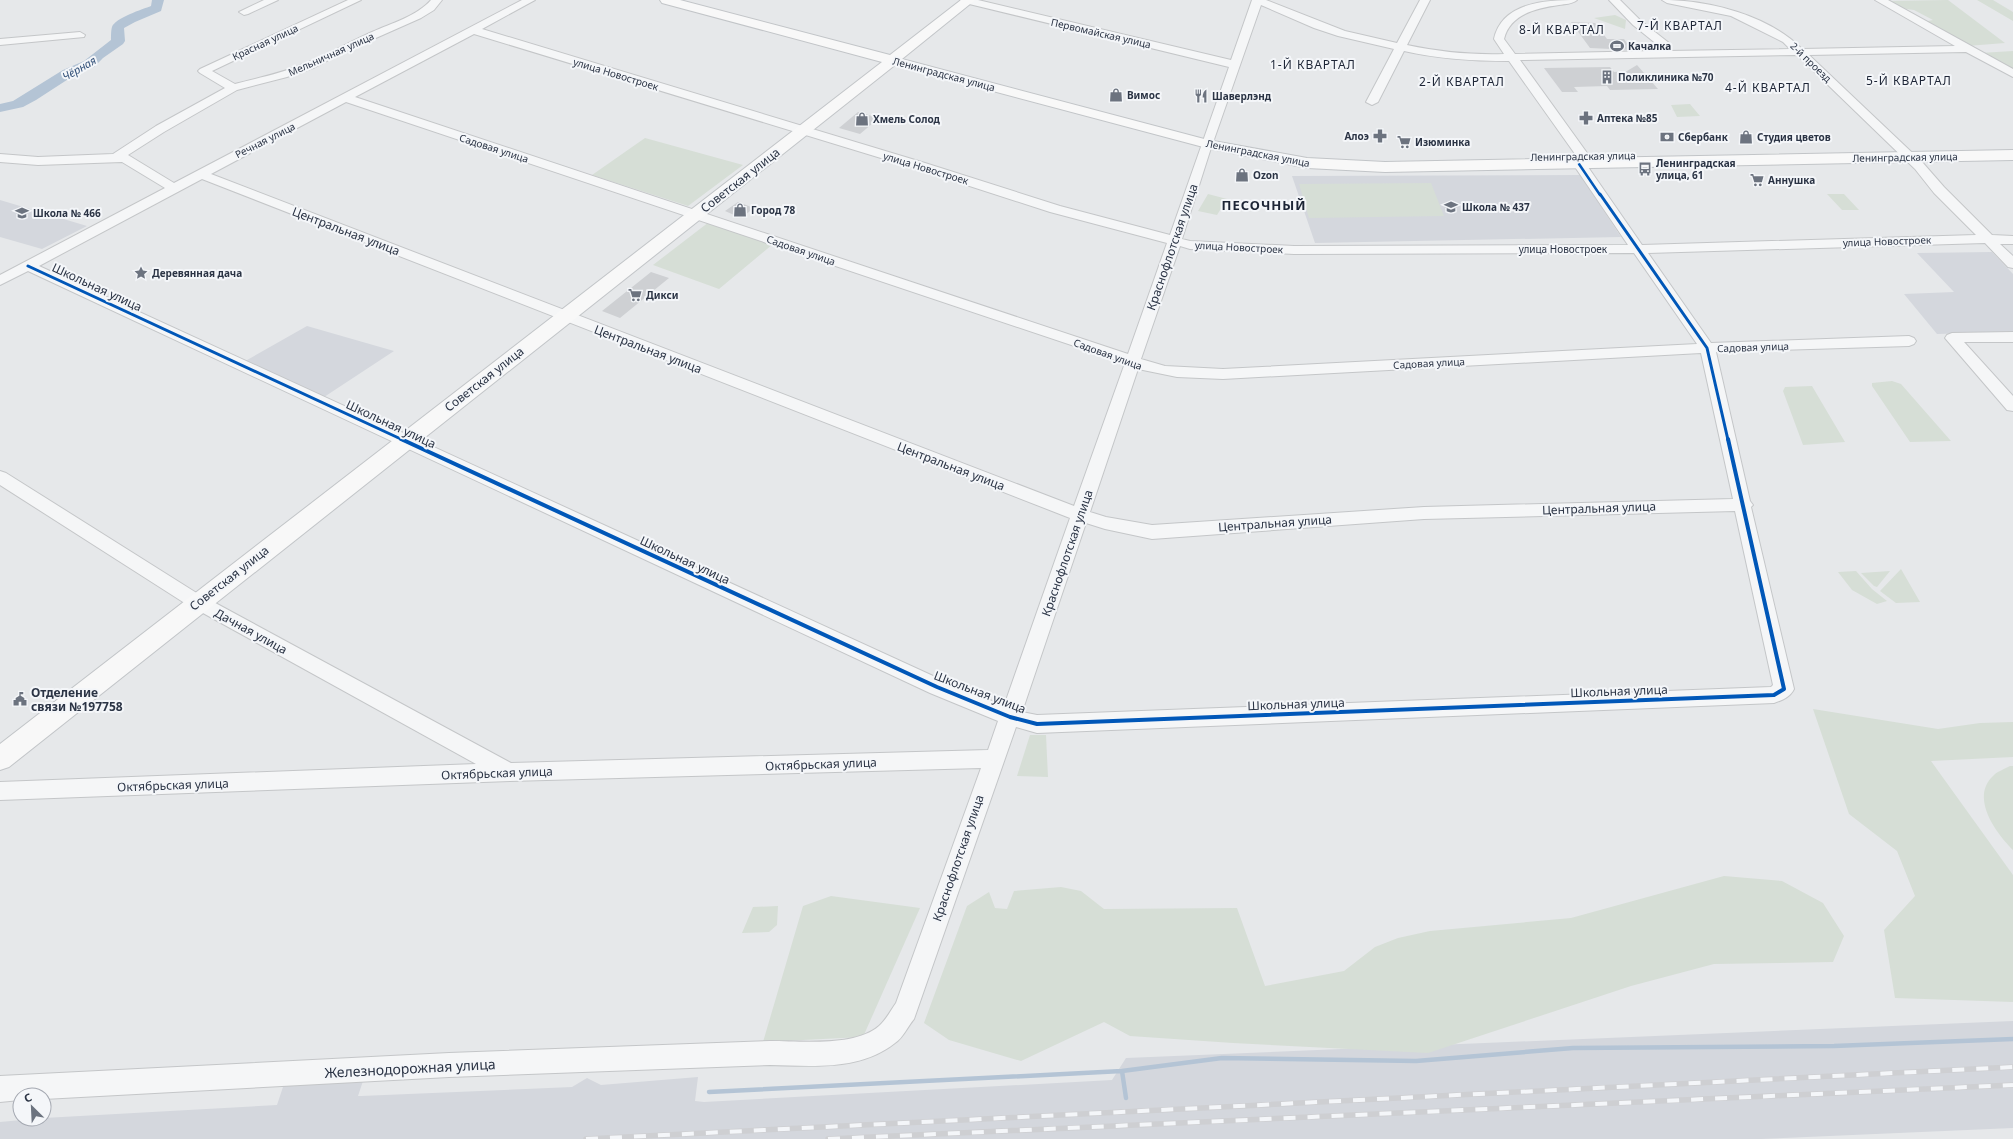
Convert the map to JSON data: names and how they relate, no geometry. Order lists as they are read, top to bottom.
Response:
{
  "streets": {
    "main road": ["Ленинградская улица", "Советская улица"],
    "street": [
      "Первомайская улица",
      "Красная улица",
      "Мельничная улица",
      "2-й проезд",
      "улица Новостроек",
      "Речная улица",
      "Садовая улица",
      "Центральная улица",
      "Краснофлотская улица",
      "Школьная улица",
      "Дачная улица",
      "Октябрьская улица",
      "Железнодорожная улица"
    ]
  },
  "crossings": [
    ["Первомайская улица", "Советская улица"],
    ["Первомайская улица", "Краснофлотская улица"],
    ["Красная улица", "Мельничная улица"],
    ["2-й проезд", "улица Новостроек"],
    ["2-й проезд", "Ленинградская улица"],
    ["улица Новостроек", "Речная улица"],
    ["улица Новостроек", "Советская улица"],
    ["улица Новостроек", "Краснофлотская улица"],
    ["Ленинградская улица", "Советская улица"],
    ["Ленинградская улица", "Краснофлотская улица"],
    ["Речная улица", "Садовая улица"],
    ["Речная улица", "Центральная улица"],
    ["Речная улица", "Школьная улица"],
    ["Садовая улица", "Советская улица"],
    ["Садовая улица", "Краснофлотская улица"],
    ["Садовая улица", "Школьная улица"],
    ["Советская улица", "Центральная улица"],
    ["Советская улица", "Школьная улица"],
    ["Советская улица", "Дачная улица"],
    ["Центральная улица", "Краснофлотская улица"],
    ["Центральная улица", "Школьная улица"],
    ["Краснофлотская улица", "Школьная улица"],
    ["Краснофлотская улица", "Октябрьская улица"],
    ["Краснофлотская улица", "Железнодорожная улица"],
    ["Дачная улица", "Октябрьская улица"]
  ],
  "districts": [
    "7-Й КВАРТАЛ",
    "8-Й КВАРТАЛ",
    "1-Й КВАРТАЛ",
    "5-Й КВАРТАЛ",
    "2-Й КВАРТАЛ",
    "4-Й КВАРТАЛ",
    "ПЕСОЧНЫЙ"
  ],
  "water": ["Чёрная"],
  "places": {
    "sports": ["Качалка"],
    "building": ["Поликлиника №70"],
    "shop": [
      "Вимос",
      "Хмель Солод",
      "Студия цветов",
      "Ozon",
      "Город 78"
    ],
    "restaurant": ["Шаверлэнд"],
    "pharmacy": ["Аптека №85", "Алоэ"],
    "bank": ["Сбербанк"],
    "supermarket": ["Изюминка", "Аннушка", "Дикси"],
    "bus stop": ["Ленинградская улица, 61"],
    "school or university": ["Школа № 437", "Школа № 466"],
    "place": ["Деревянная дача"],
    "public building": ["Отделение связи №197758"]
  },
  "north": "top left"
}
